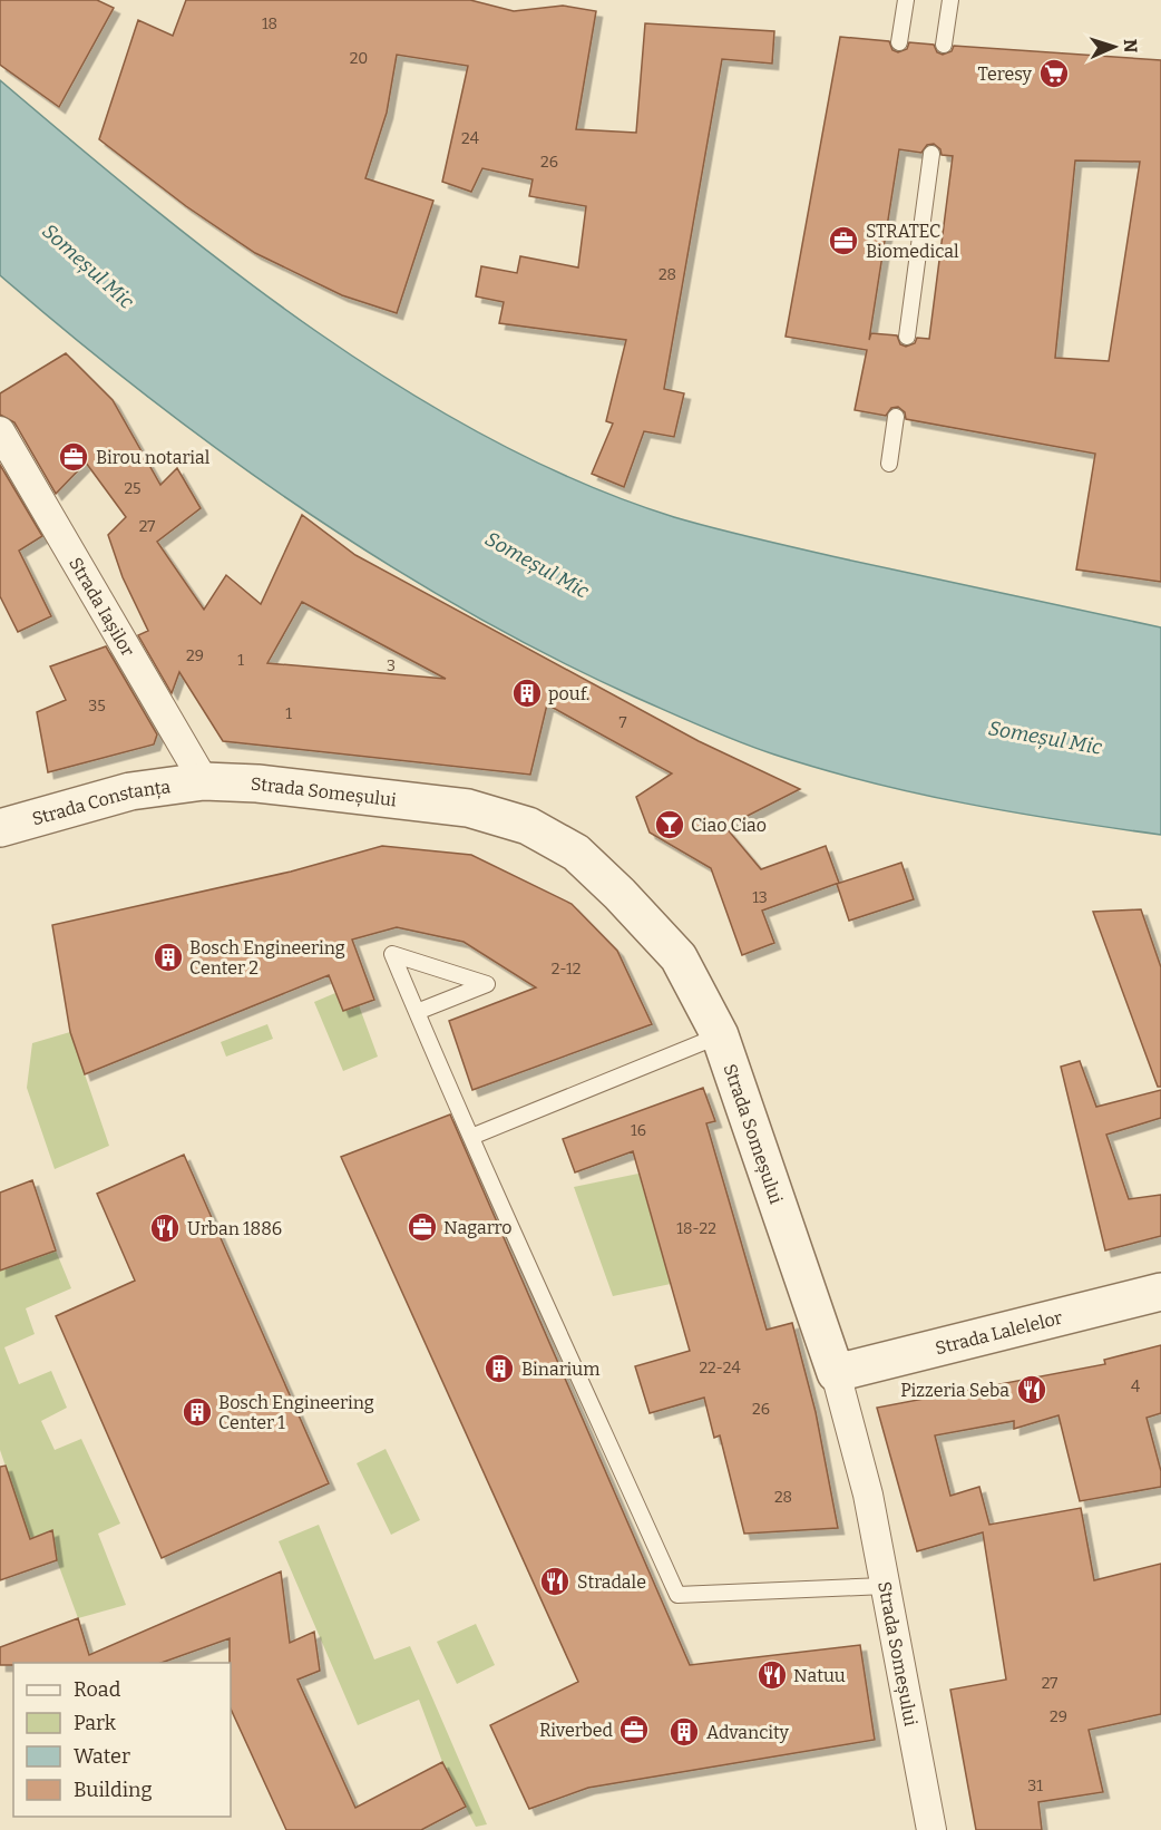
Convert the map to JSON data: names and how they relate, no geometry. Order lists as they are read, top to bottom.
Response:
{
  "streets": {
    "street": [
      "Strada Iașilor",
      "Strada Someșului",
      "Strada Constanța",
      "Strada Lalelelor"
    ]
  },
  "crossings": [
    ["Strada Iașilor", "Strada Someșului"],
    ["Strada Iașilor", "Strada Constanța"],
    ["Strada Someșului", "Strada Constanța"],
    ["Strada Someșului", "Strada Lalelelor"]
  ],
  "water": ["Someșul Mic"],
  "places": {
    "supermarket": ["Teresy"],
    "office": [
      "STRATEC Biomedical",
      "Birou notarial",
      "Nagarro",
      "Riverbed"
    ],
    "building": [
      "pouf.",
      "Bosch Engineering Center 2",
      "Binarium",
      "Bosch Engineering Center 1",
      "Advancity"
    ],
    "bar": ["Ciao Ciao"],
    "restaurant": [
      "Urban 1886",
      "Pizzeria Seba",
      "Stradale",
      "Natuu"
    ]
  },
  "house_numbers": [
    "18",
    "20",
    "24",
    "26",
    "28",
    "25",
    "27",
    "29",
    "1",
    "3",
    "35",
    "1",
    "7",
    "13",
    "2-12",
    "16",
    "18-22",
    "22-24",
    "4",
    "26",
    "28",
    "27",
    "29",
    "31"
  ],
  "legend": [
    "Road",
    "Park",
    "Water",
    "Building"
  ],
  "north": "right"
}
